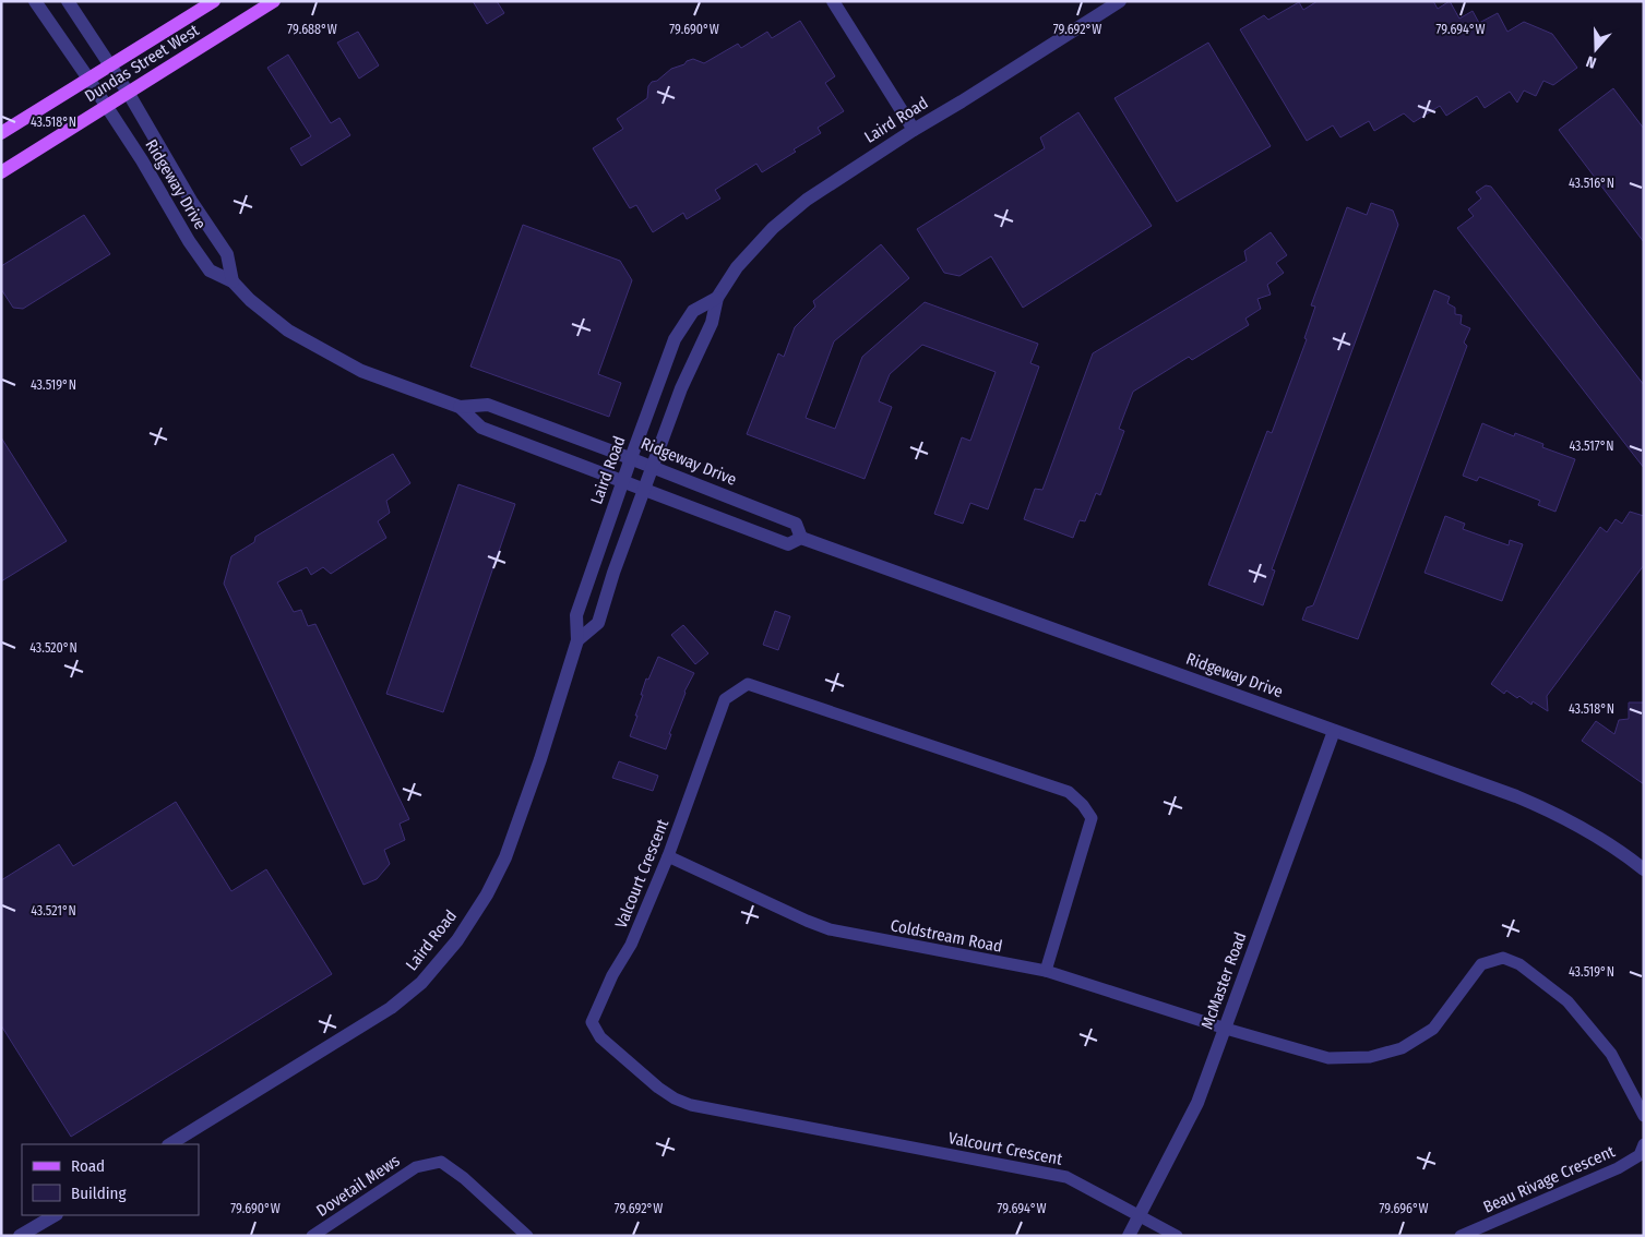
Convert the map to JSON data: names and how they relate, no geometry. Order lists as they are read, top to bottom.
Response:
{
  "streets": {
    "main road": ["Dundas Street West"],
    "street": [
      "Laird Road",
      "Ridgeway Drive",
      "Valcourt Crescent",
      "Coldstream Road",
      "McMaster Road",
      "Beau Rivage Crescent",
      "Dovetail Mews"
    ]
  },
  "crossings": [
    ["Dundas Street West", "Ridgeway Drive"],
    ["Laird Road", "Ridgeway Drive"],
    ["Ridgeway Drive", "McMaster Road"],
    ["Valcourt Crescent", "Coldstream Road"],
    ["Valcourt Crescent", "McMaster Road"],
    ["Coldstream Road", "McMaster Road"]
  ],
  "legend": ["Road", "Building"],
  "north": "bottom",
  "coordinates": [
    "79.688°W",
    "79.690°W",
    "79.692°W",
    "79.694°W",
    "43.518°N",
    "43.516°N",
    "43.519°N",
    "43.517°N",
    "43.520°N",
    "43.521°N",
    "79.696°W"
  ]
}
